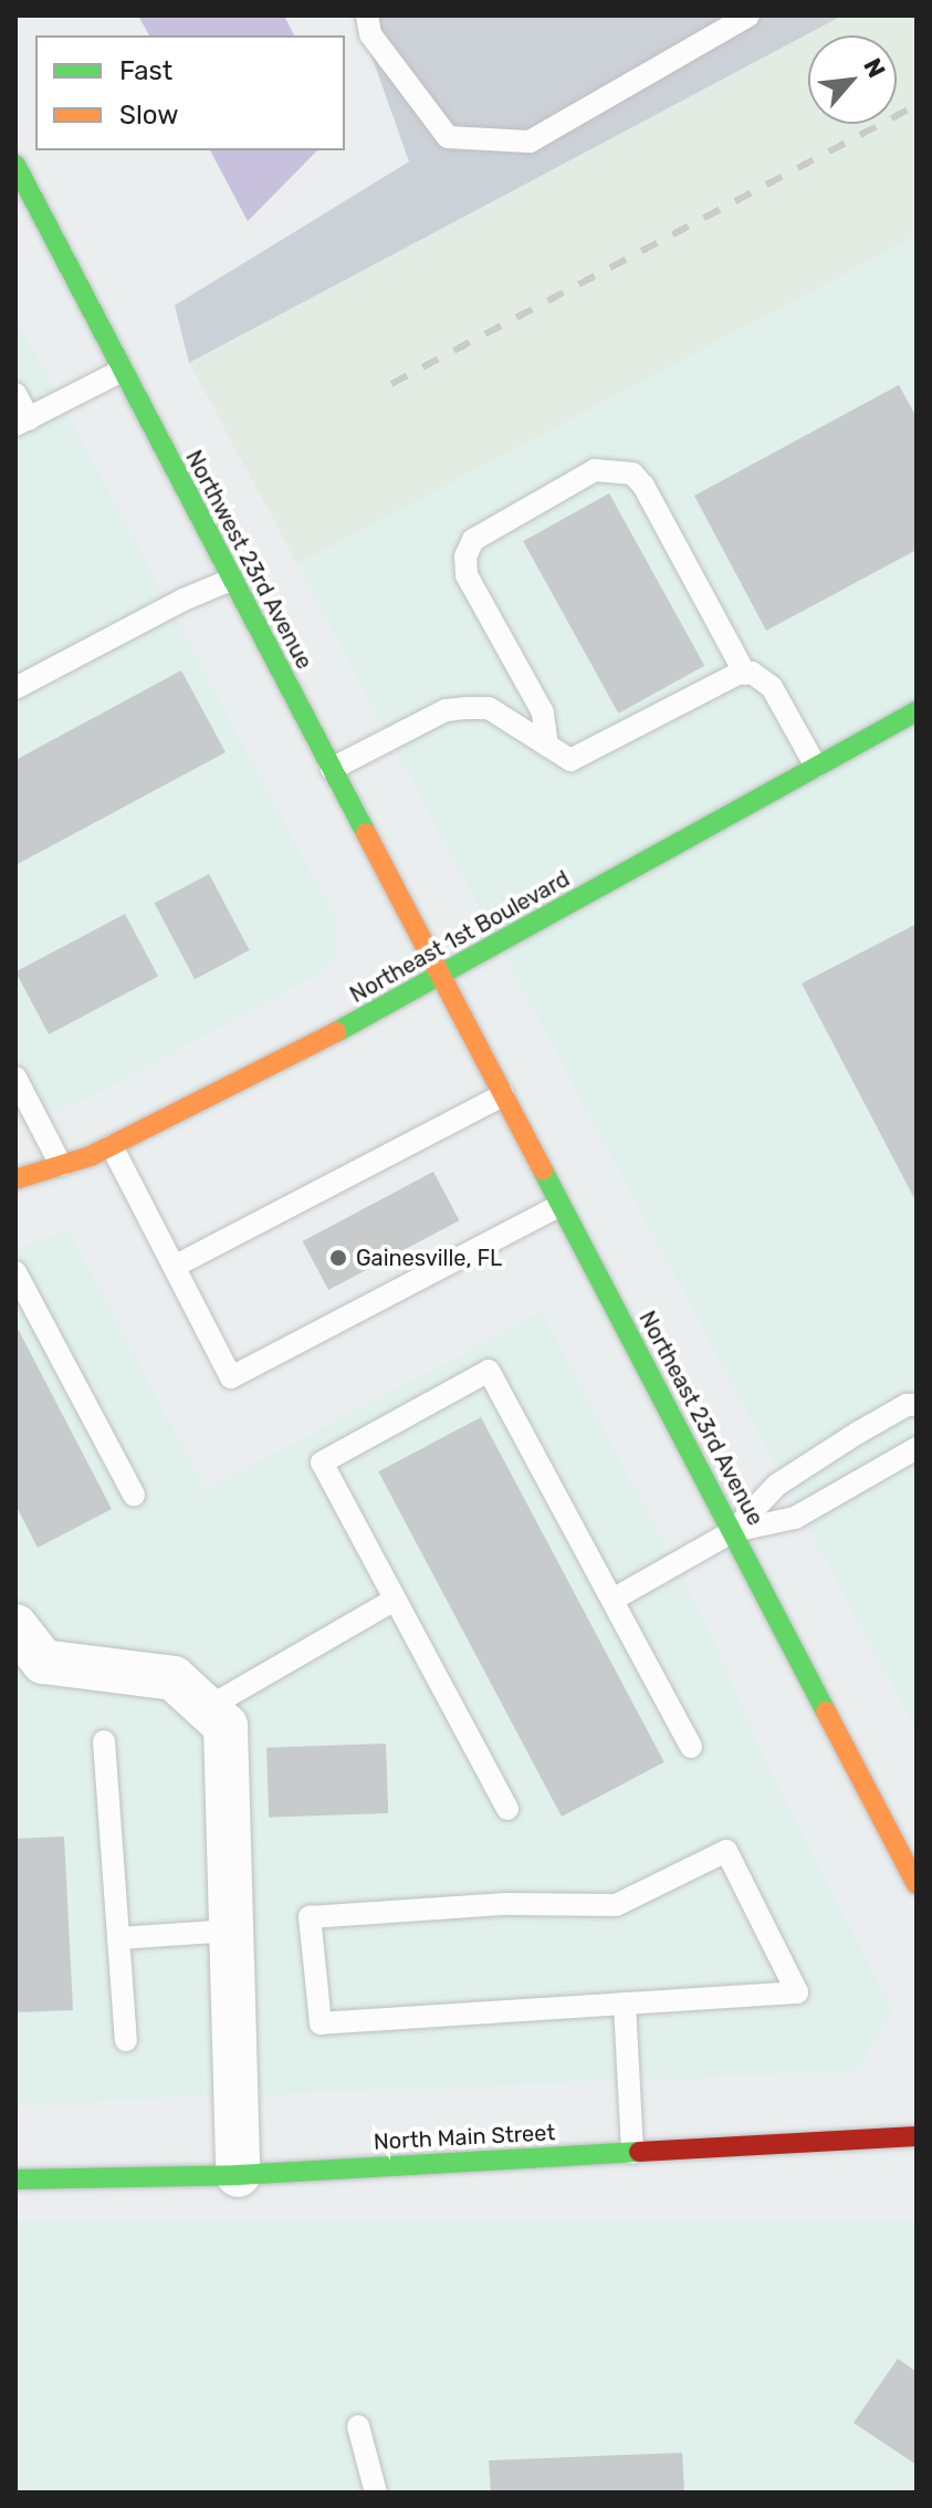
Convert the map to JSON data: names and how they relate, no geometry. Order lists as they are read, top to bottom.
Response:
{
  "streets": {
    "main road": [
      "Northwest 23rd Avenue",
      "Northeast 1st Boulevard",
      "Northeast 23rd Avenue",
      "North Main Street"
    ]
  },
  "crossings": [
    ["Northwest 23rd Avenue", "Northeast 1st Boulevard"],
    ["Northwest 23rd Avenue", "Northeast 23rd Avenue"],
    ["Northeast 1st Boulevard", "Northeast 23rd Avenue"]
  ],
  "places": ["Gainesville, FL"],
  "legend": ["Fast", "Slow"],
  "north": "top right"
}
